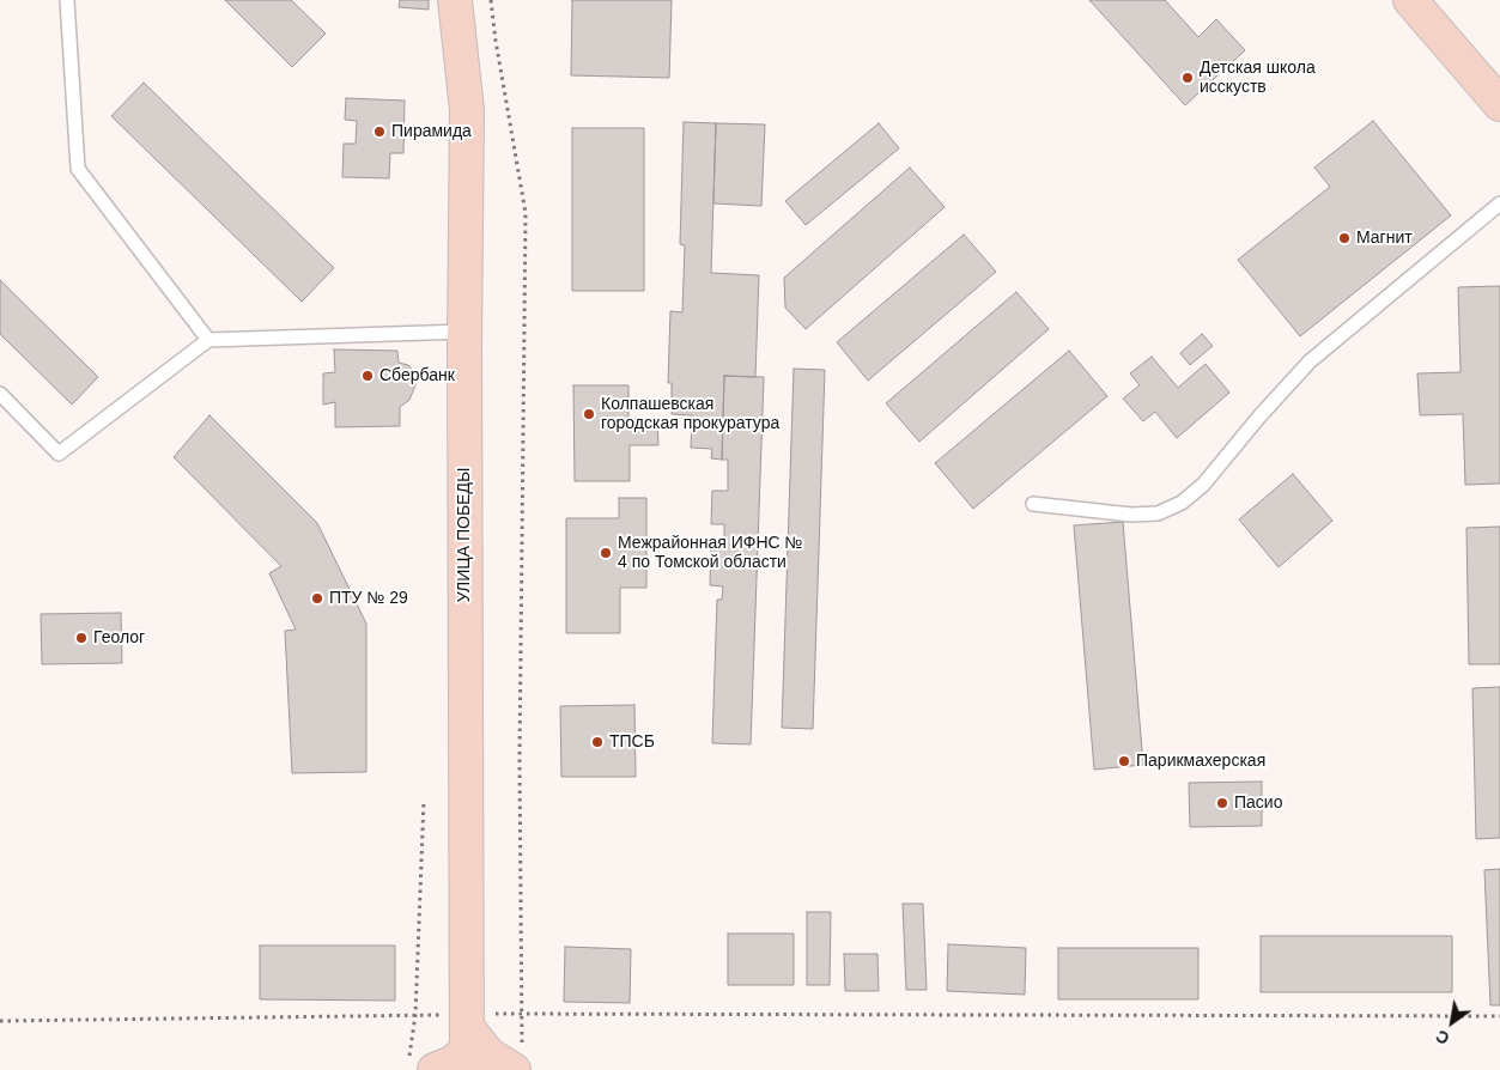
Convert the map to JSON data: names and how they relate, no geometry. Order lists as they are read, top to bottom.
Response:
{
  "streets": {
    "street": ["УЛИЦА ПОБЕДЫ"]
  },
  "places": [
    "Детская школа исскуств",
    "Пирамида",
    "Магнит",
    "Сбербанк",
    "Колпашевская городская прокуратура",
    "Межрайонная ИФНС № 4 по Томской области",
    "ПТУ № 29",
    "Геолог",
    "ТПСБ",
    "Парикмахерская",
    "Пасио"
  ],
  "north": "bottom left"
}
